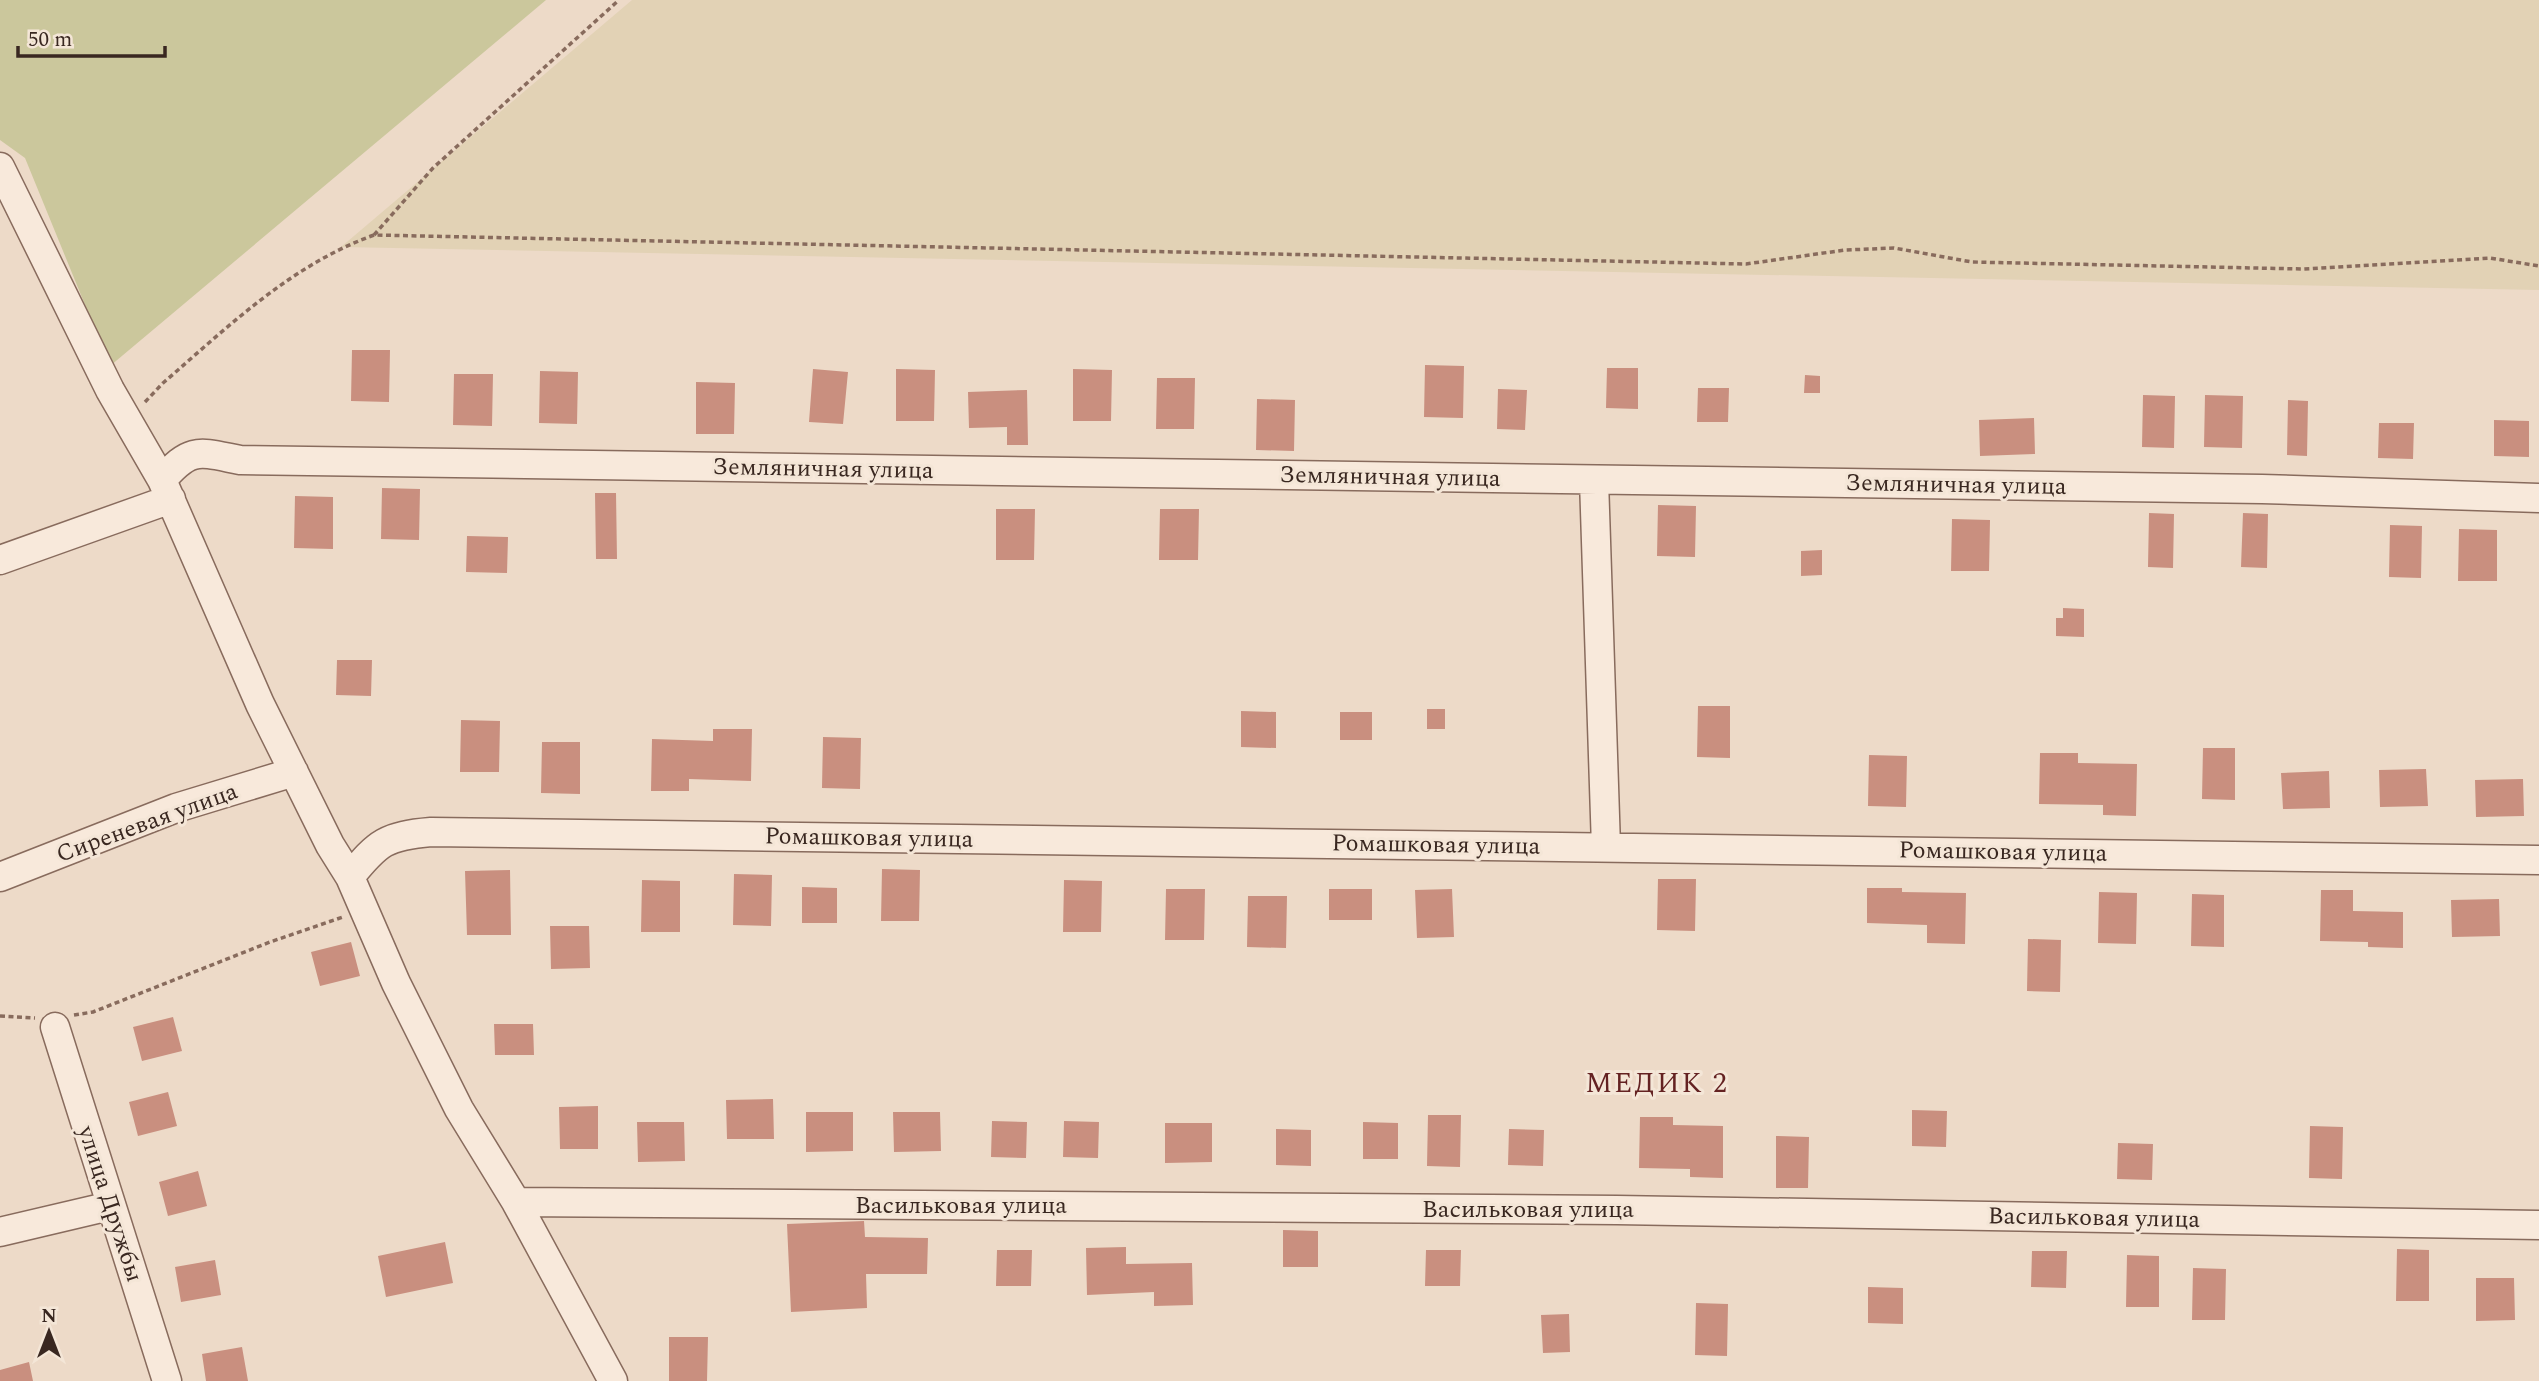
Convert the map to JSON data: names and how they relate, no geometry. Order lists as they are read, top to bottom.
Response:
{
  "streets": {
    "street": [
      "Земляничная улица",
      "Сиреневая улица",
      "Ромашковая улица",
      "улица Дружбы",
      "Васильковая улица"
    ]
  },
  "districts": ["МЕДИК 2"],
  "scale_bar": "50 m",
  "north": "top"
}
